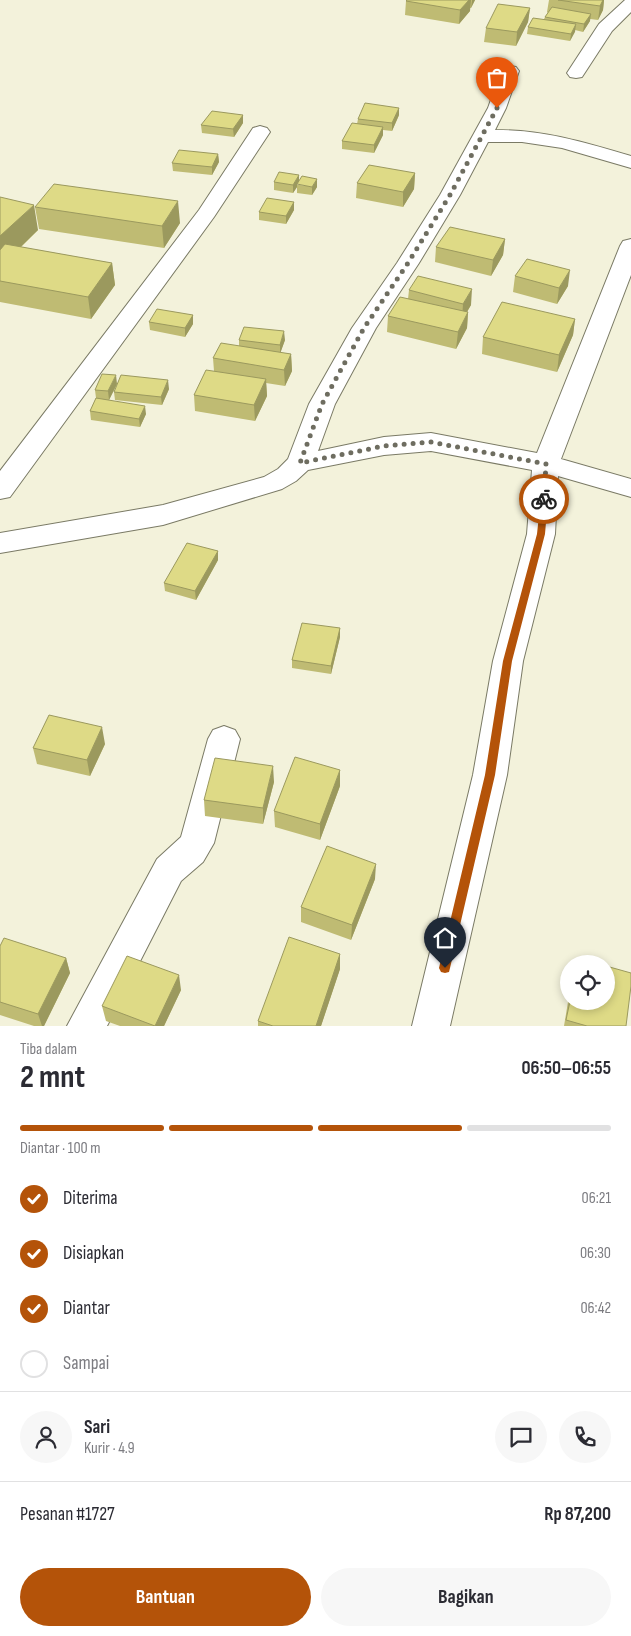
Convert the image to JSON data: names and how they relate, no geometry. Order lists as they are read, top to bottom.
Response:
{
  "page": {
    "heading": ["2 mnt", "Tiba dalam", "06:50–06:55"],
    "panel": [
      "Sari",
      "Kurir · 4.9",
      "Pesanan #1727",
      "Rp 87,200"
    ],
    "bar": "Diantar · 100 m",
    "list": [
      ["Diterima", "06:21"],
      ["Disiapkan", "06:30"],
      ["Diantar", "06:42"],
      "Sampai"
    ],
    "buttons": ["Bantuan", "Bagikan"]
  }
}
